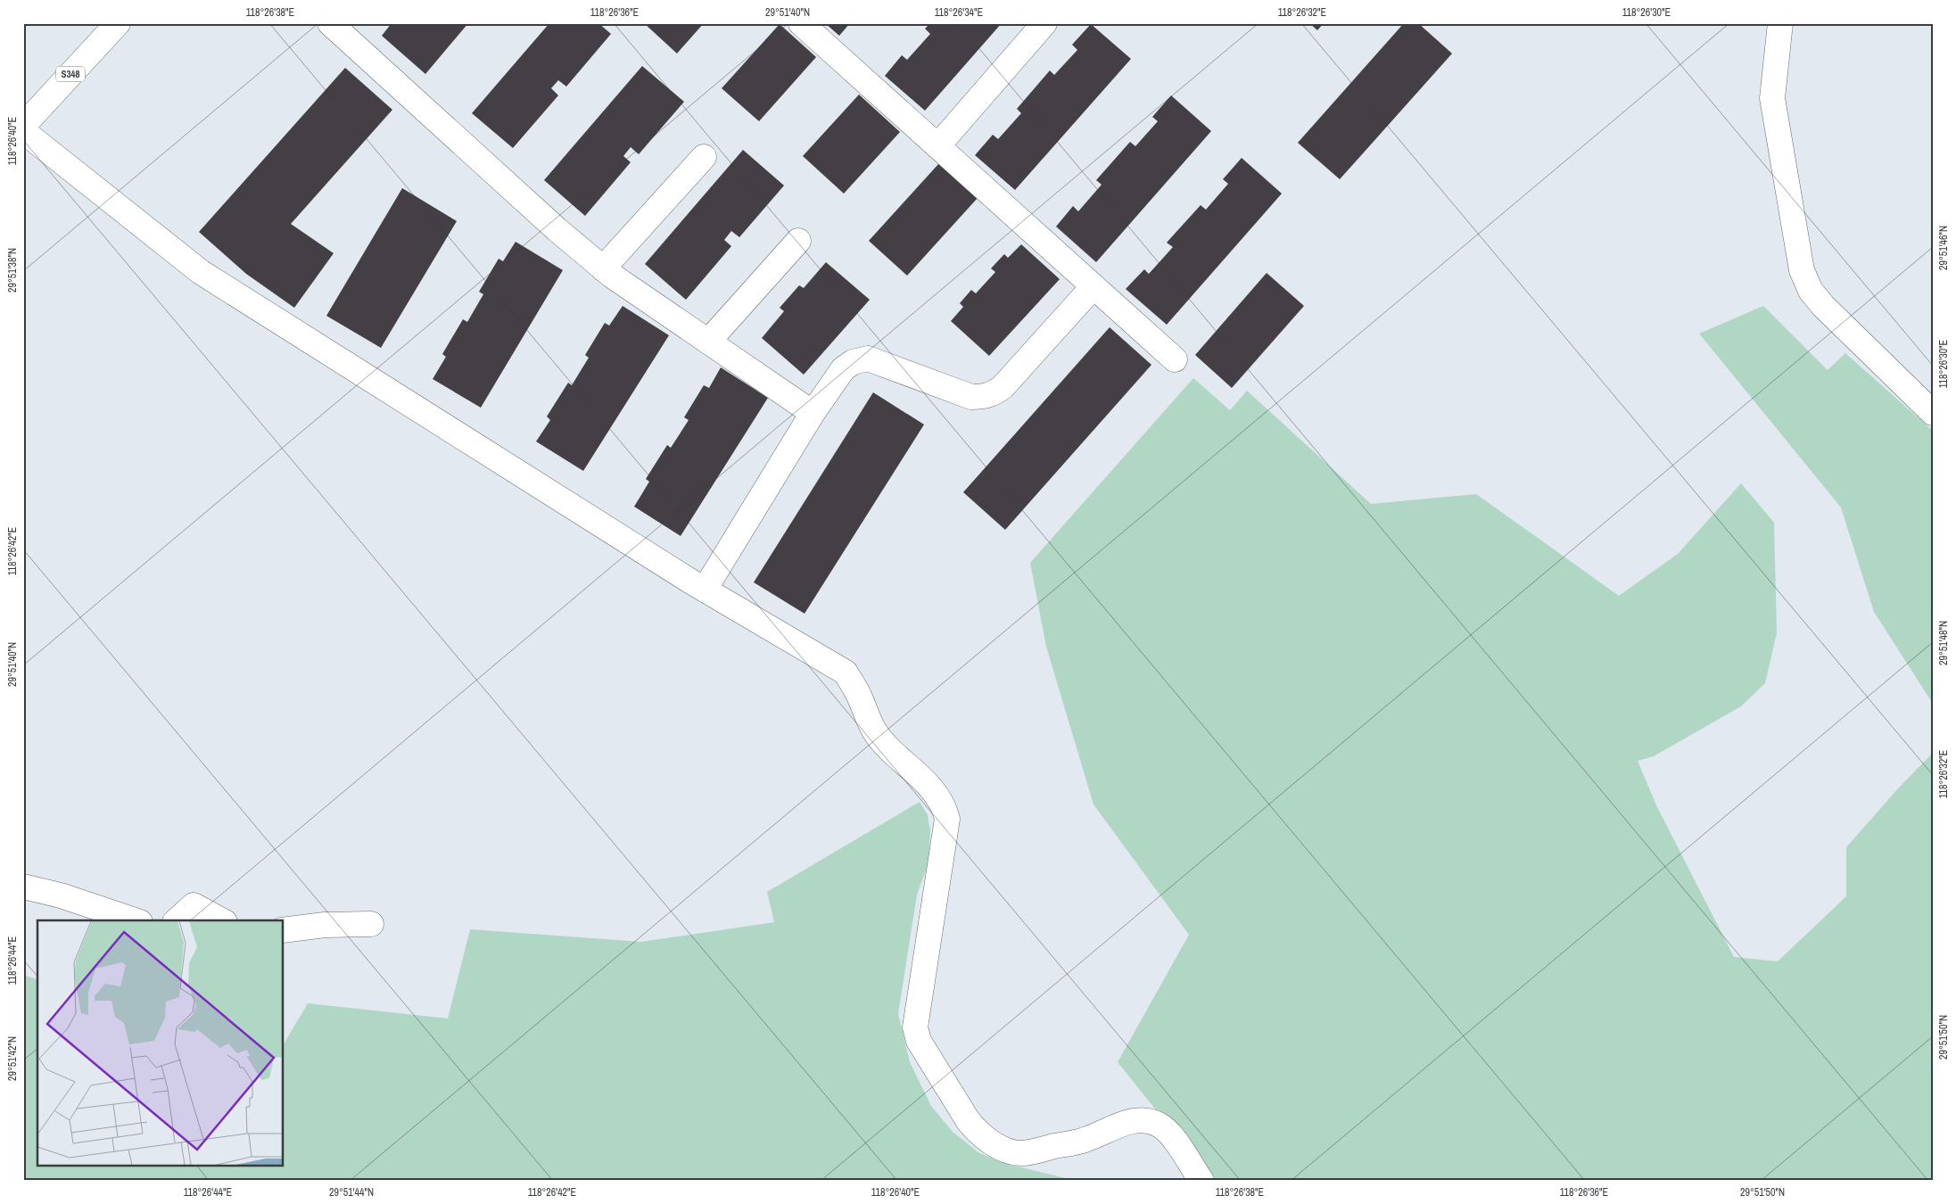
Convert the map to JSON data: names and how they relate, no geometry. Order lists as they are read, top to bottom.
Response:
{
  "streets": {
    "street": ["S348"]
  },
  "coordinates": [
    "118°26'38\"E",
    "118°26'36\"E",
    "29°51'40\"N",
    "118°26'34\"E",
    "118°26'32\"E",
    "118°26'30\"E",
    "118°26'40\"E",
    "29°51'46\"N",
    "29°51'38\"N",
    "118°26'42\"E",
    "29°51'48\"N",
    "118°26'44\"E",
    "29°51'50\"N",
    "29°51'42\"N",
    "29°51'44\"N"
  ]
}
